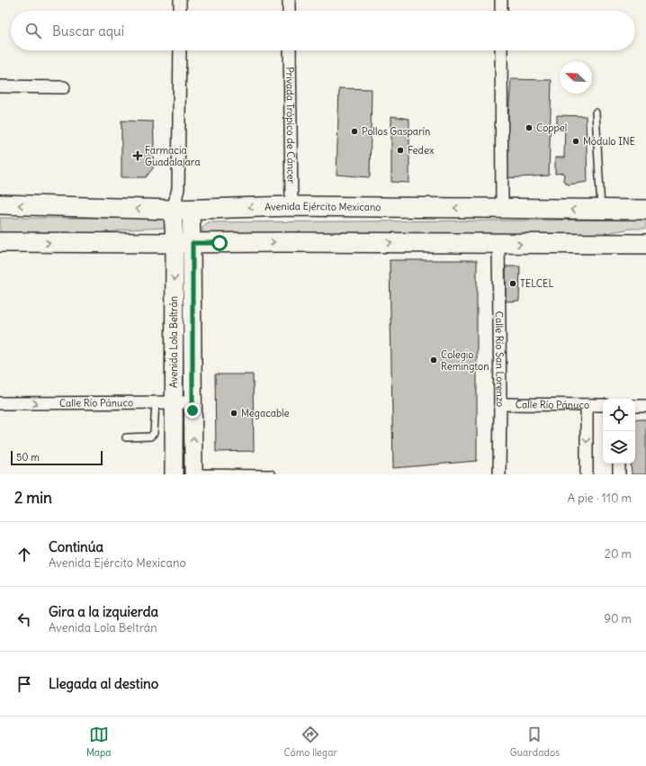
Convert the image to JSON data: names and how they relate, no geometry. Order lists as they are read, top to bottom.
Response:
{
  "streets": {
    "main road": ["Avenida Ejército Mexicano"],
    "street": [
      "Privada Trópico de Cáncer",
      "Avenida Lola Beltrán",
      "Calle Río San Lorenzo",
      "Calle Río Pánuco"
    ]
  },
  "crossings": [
    ["Privada Trópico de Cáncer", "Avenida Ejército Mexicano"],
    ["Avenida Ejército Mexicano", "Avenida Lola Beltrán"],
    ["Avenida Lola Beltrán", "Calle Río Pánuco"],
    ["Calle Río San Lorenzo", "Calle Río Pánuco"]
  ],
  "one_way": ["Calle Río Pánuco"],
  "places": {
    "other": [
      "Coppel",
      "Pollos Gasparín",
      "Módulo INE",
      "Fedex",
      "TELCEL",
      "Colegio Remington",
      "Megacable"
    ],
    "health": ["Farmacia Guadalajara"]
  },
  "scale_bar": "50 m",
  "north": "top left",
  "page": {
    "search": "Buscar aquí",
    "scale": "50 m",
    "heading": ["2 min", "A pie · 110 m"],
    "list": [
      ["Continúa", "Avenida Ejército Mexicano", "20 m"],
      ["Gira a la izquierda", "Avenida Lola Beltrán", "90 m"],
      "Llegada al destino"
    ],
    "nav": ["Mapa", "Cómo llegar", "Guardados"]
  }
}
